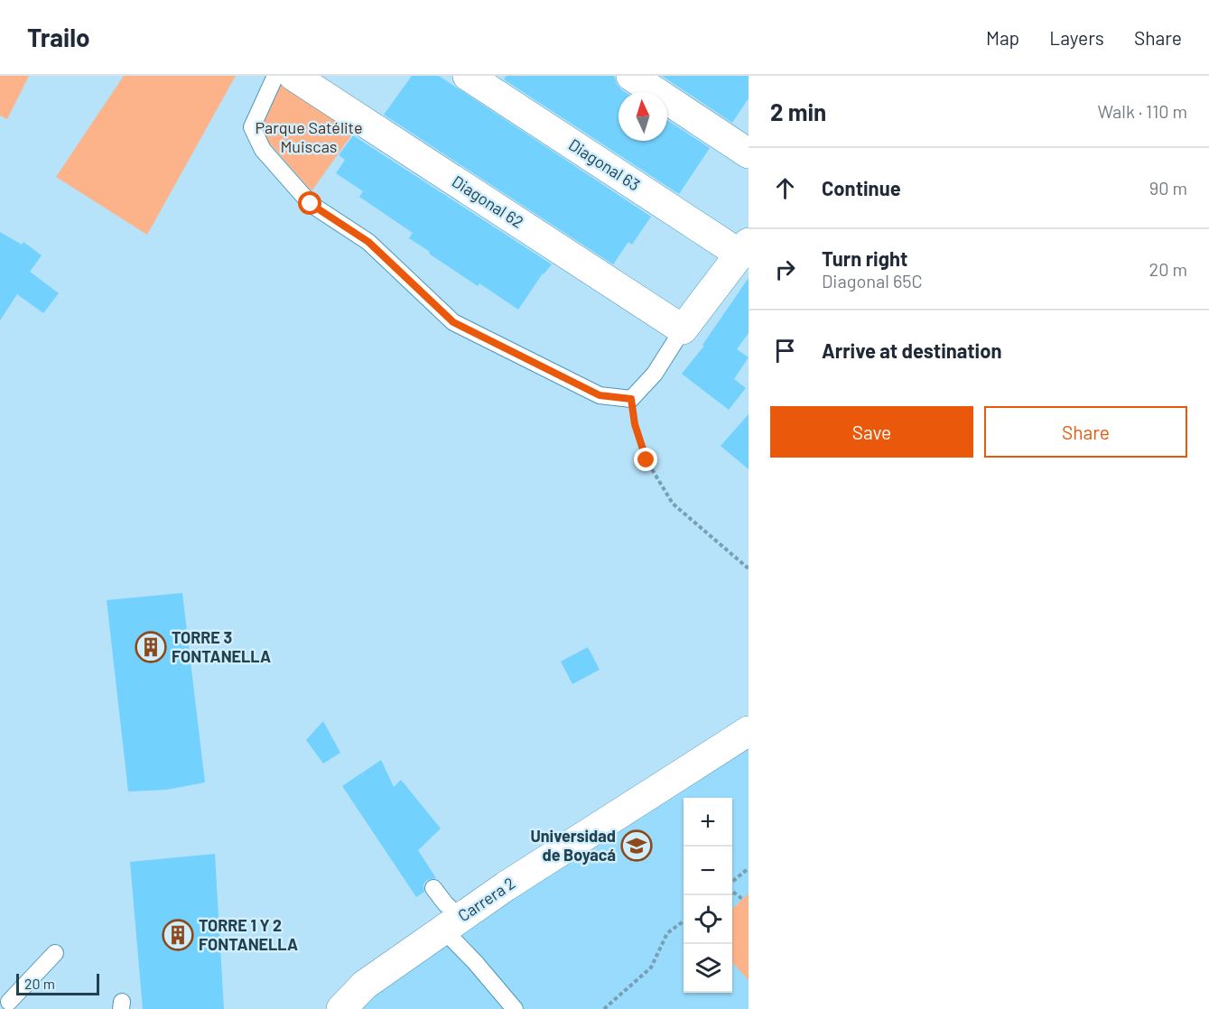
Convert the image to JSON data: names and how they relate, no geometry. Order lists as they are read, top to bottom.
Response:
{
  "streets": {
    "street": ["Diagonal 63", "Diagonal 62", "Carrera 2"]
  },
  "parks": ["Parque Satélite Muiscas"],
  "places": {
    "building": ["TORRE 3 FONTANELLA", "TORRE 1 Y 2 FONTANELLA"],
    "school or university": ["Universidad de Boyacá"]
  },
  "scale_bar": "20 m",
  "north": "top",
  "page": {
    "header": "Trailo",
    "nav": ["Map", "Layers", "Share"],
    "heading": ["2 min", "Walk · 110 m"],
    "list": [
      ["Continue", "90 m"],
      ["Turn right", "Diagonal 65C", "20 m"],
      "Arrive at destination"
    ],
    "buttons": ["Save", "Share"],
    "map_buttons": ["+", "−"],
    "scale": "20 m"
  }
}
